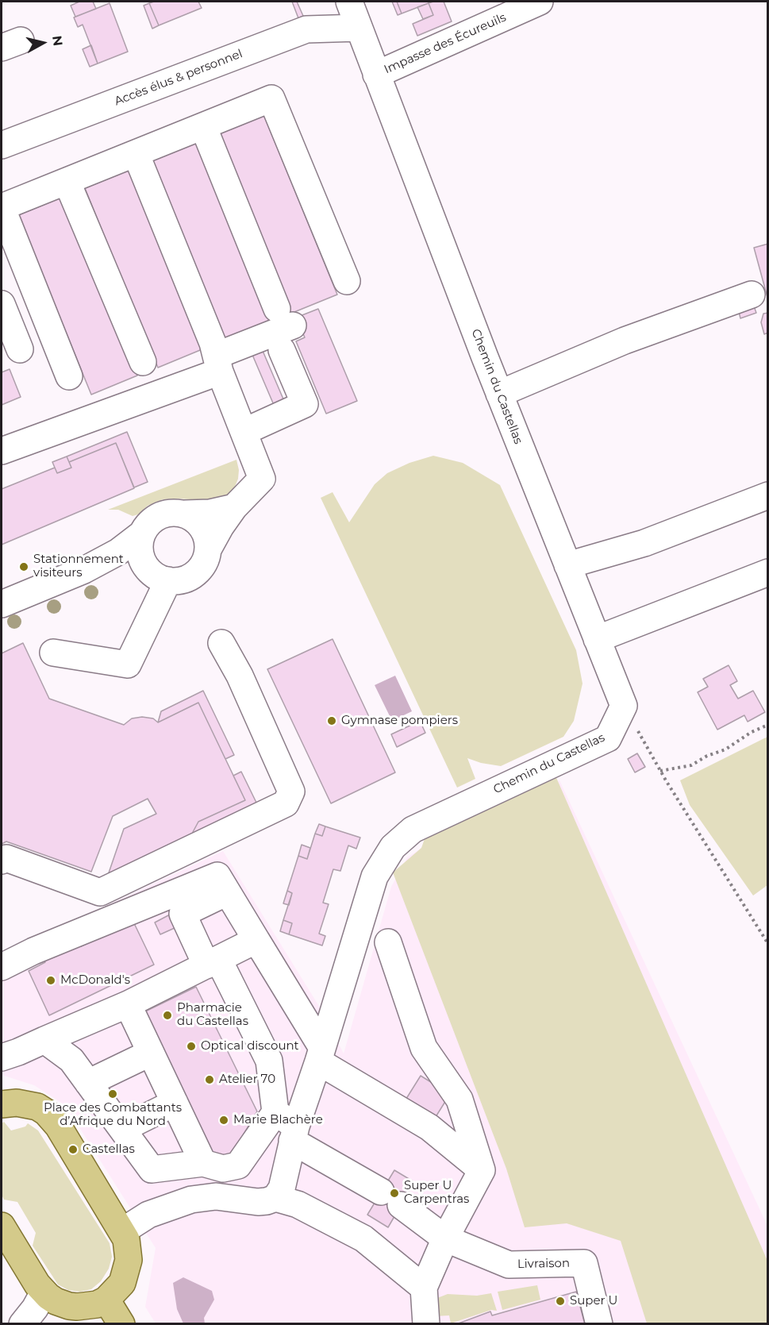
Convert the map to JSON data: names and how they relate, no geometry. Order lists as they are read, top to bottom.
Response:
{
  "streets": {
    "street": [
      "Impasse des Écureuils",
      "Accès élus & personnel",
      "Chemin du Castellas",
      "Livraison"
    ]
  },
  "crossings": [
    ["Impasse des Écureuils", "Chemin du Castellas"],
    ["Accès élus & personnel", "Chemin du Castellas"]
  ],
  "places": [
    "Stationnement visiteurs",
    "Gymnase pompiers",
    "McDonald's",
    "Pharmacie du Castellas",
    "Optical discount",
    "Atelier 70",
    "Place des Combattants d’Afrique du Nord",
    "Marie Blachère",
    "Castellas",
    "Super U Carpentras",
    "Super U"
  ],
  "north": "right"
}
